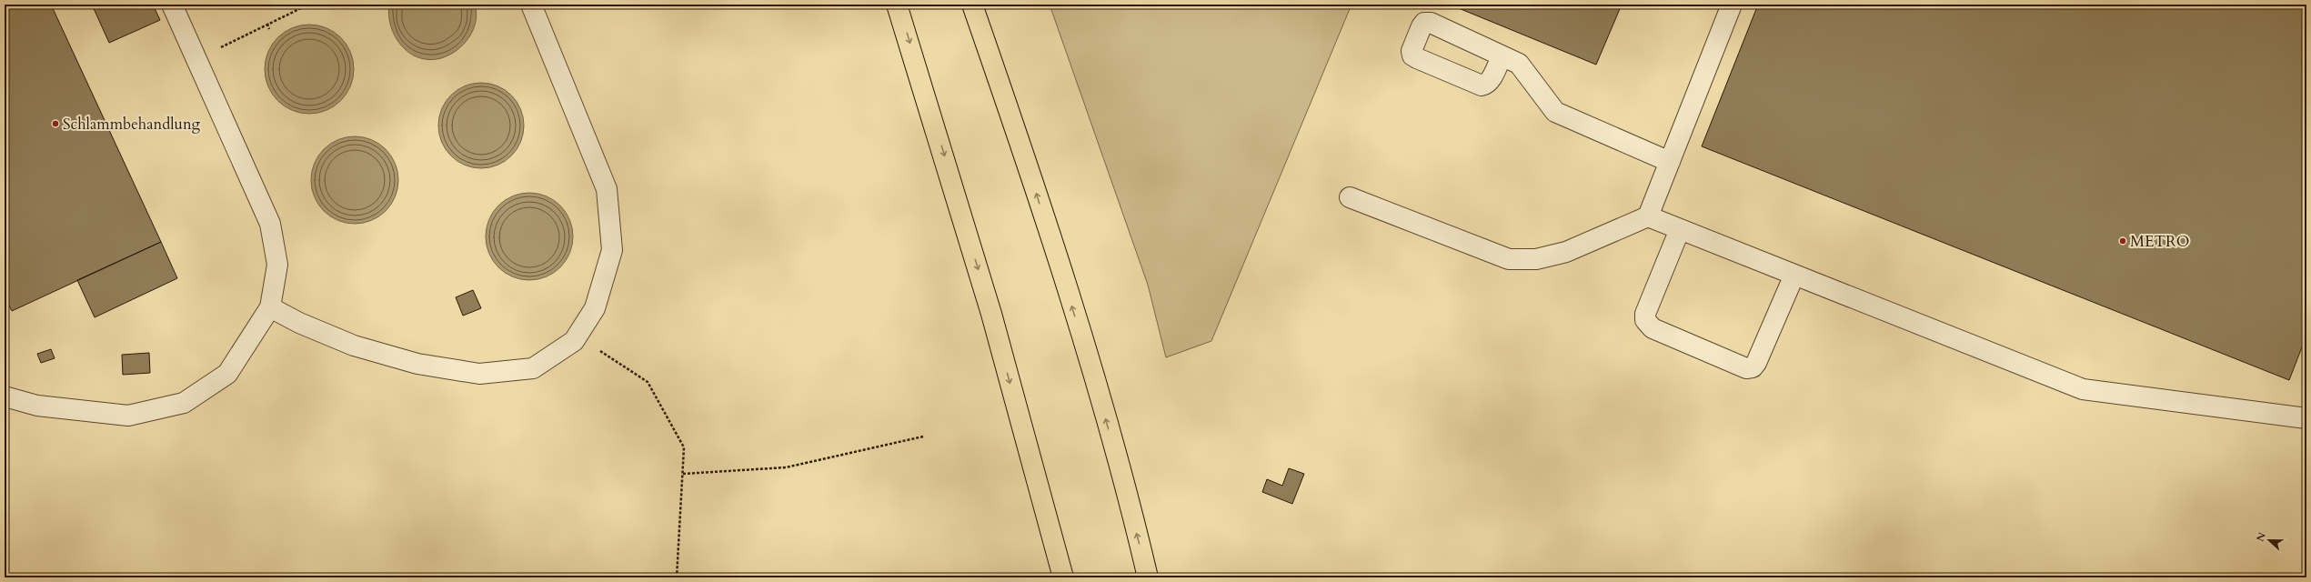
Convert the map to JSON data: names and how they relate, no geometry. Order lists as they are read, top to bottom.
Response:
{
  "places": ["Schlammbehandlung", "METRO"],
  "north": "left"
}
